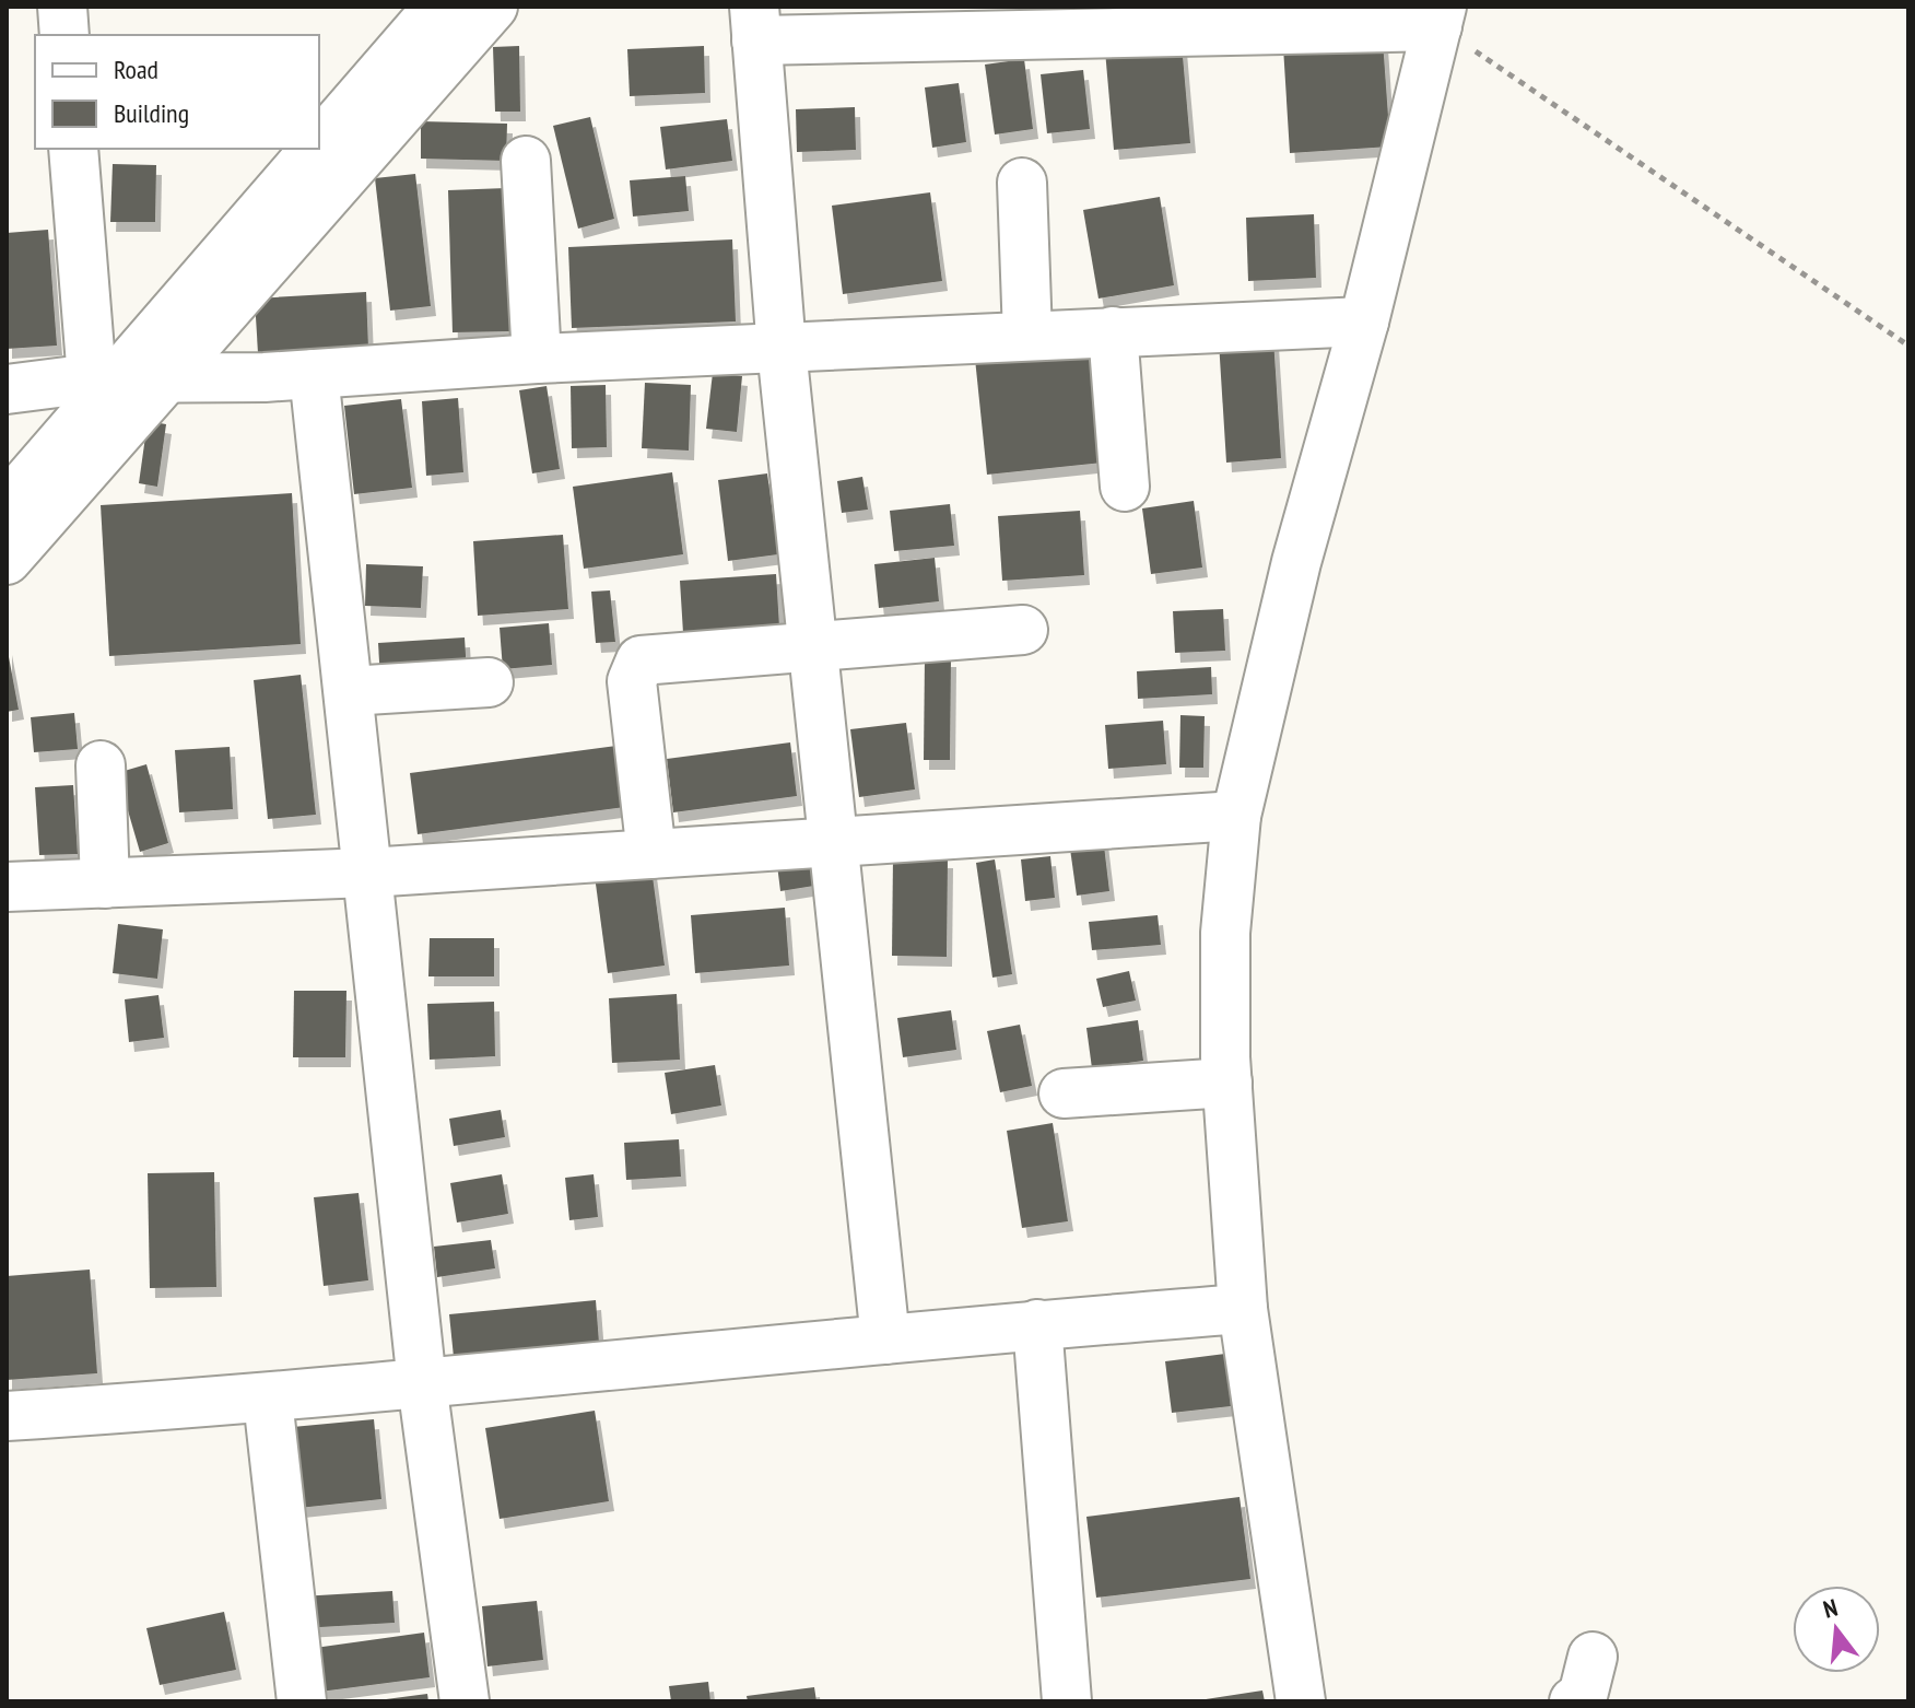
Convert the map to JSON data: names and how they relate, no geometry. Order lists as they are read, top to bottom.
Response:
{
  "legend": ["Road", "Building"],
  "north": "top"
}
